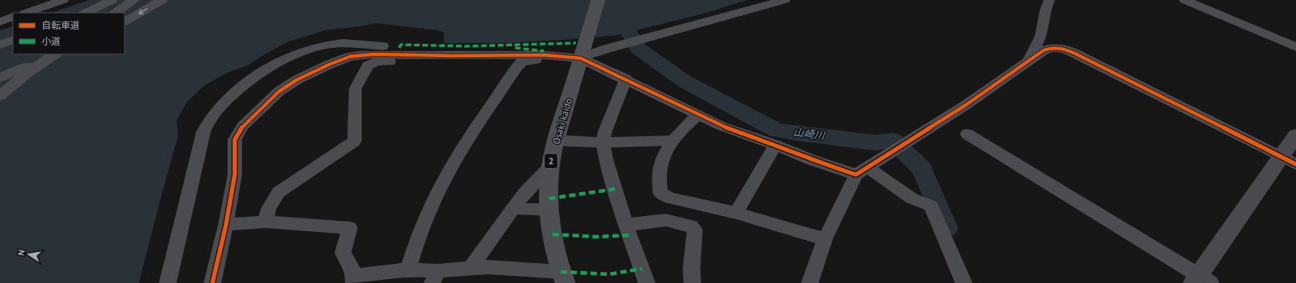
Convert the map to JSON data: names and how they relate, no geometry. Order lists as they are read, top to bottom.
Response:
{
  "streets": {
    "main road": ["Osaki kaido", "2"]
  },
  "water": ["山崎川"],
  "legend": ["自転車道", "小道"],
  "north": "left"
}
